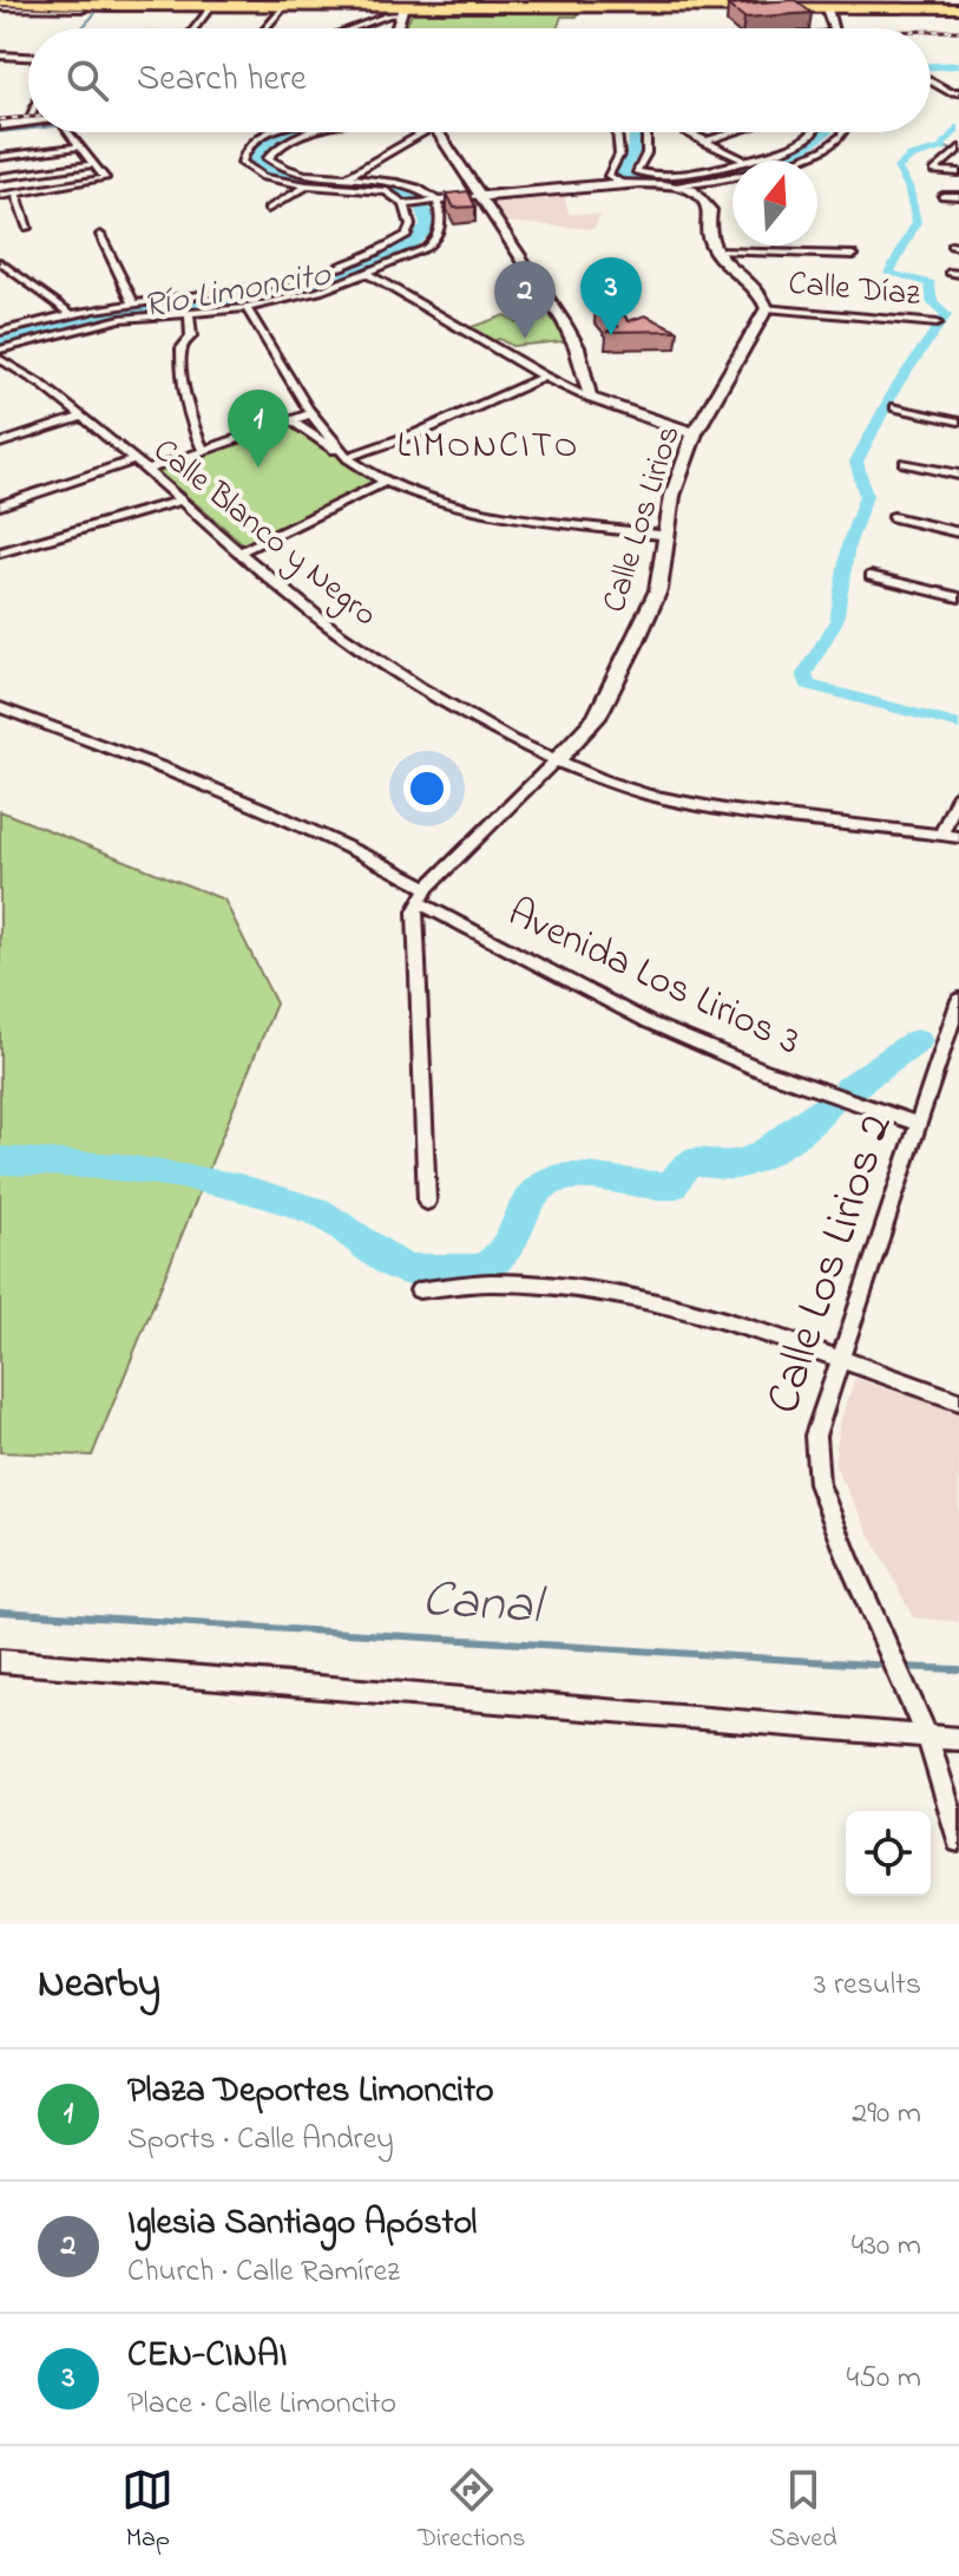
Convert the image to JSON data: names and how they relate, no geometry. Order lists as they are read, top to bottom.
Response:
{
  "streets": {
    "street": [
      "Calle Díaz",
      "Calle Los Lirios",
      "Calle Blanco y Negro",
      "Avenida Los Lirios 3",
      "Calle Los Lirios 2"
    ]
  },
  "crossings": [
    ["Calle Díaz", "Calle Los Lirios"],
    ["Calle Los Lirios", "Calle Blanco y Negro"],
    ["Avenida Los Lirios 3", "Calle Los Lirios 2"]
  ],
  "districts": ["LIMONCITO"],
  "water": ["Río Limoncito", "Canal"],
  "north": "top",
  "page": {
    "search": "Search here",
    "pins": ["3", "2", "1"],
    "heading": ["Nearby", "3 results"],
    "list": [
      {
        "mark": "1",
        "name": "Plaza Deportes Limoncito",
        "note": "Sports · Calle Andrey",
        "value": "290 m"
      },
      {
        "mark": "2",
        "name": "Iglesia Santiago Apóstol",
        "note": "Church · Calle Ramírez",
        "value": "430 m"
      },
      {
        "mark": "3",
        "name": "CEN-CINAI",
        "note": "Place · Calle Limoncito",
        "value": "450 m"
      }
    ],
    "nav": ["Map", "Directions", "Saved"]
  }
}
